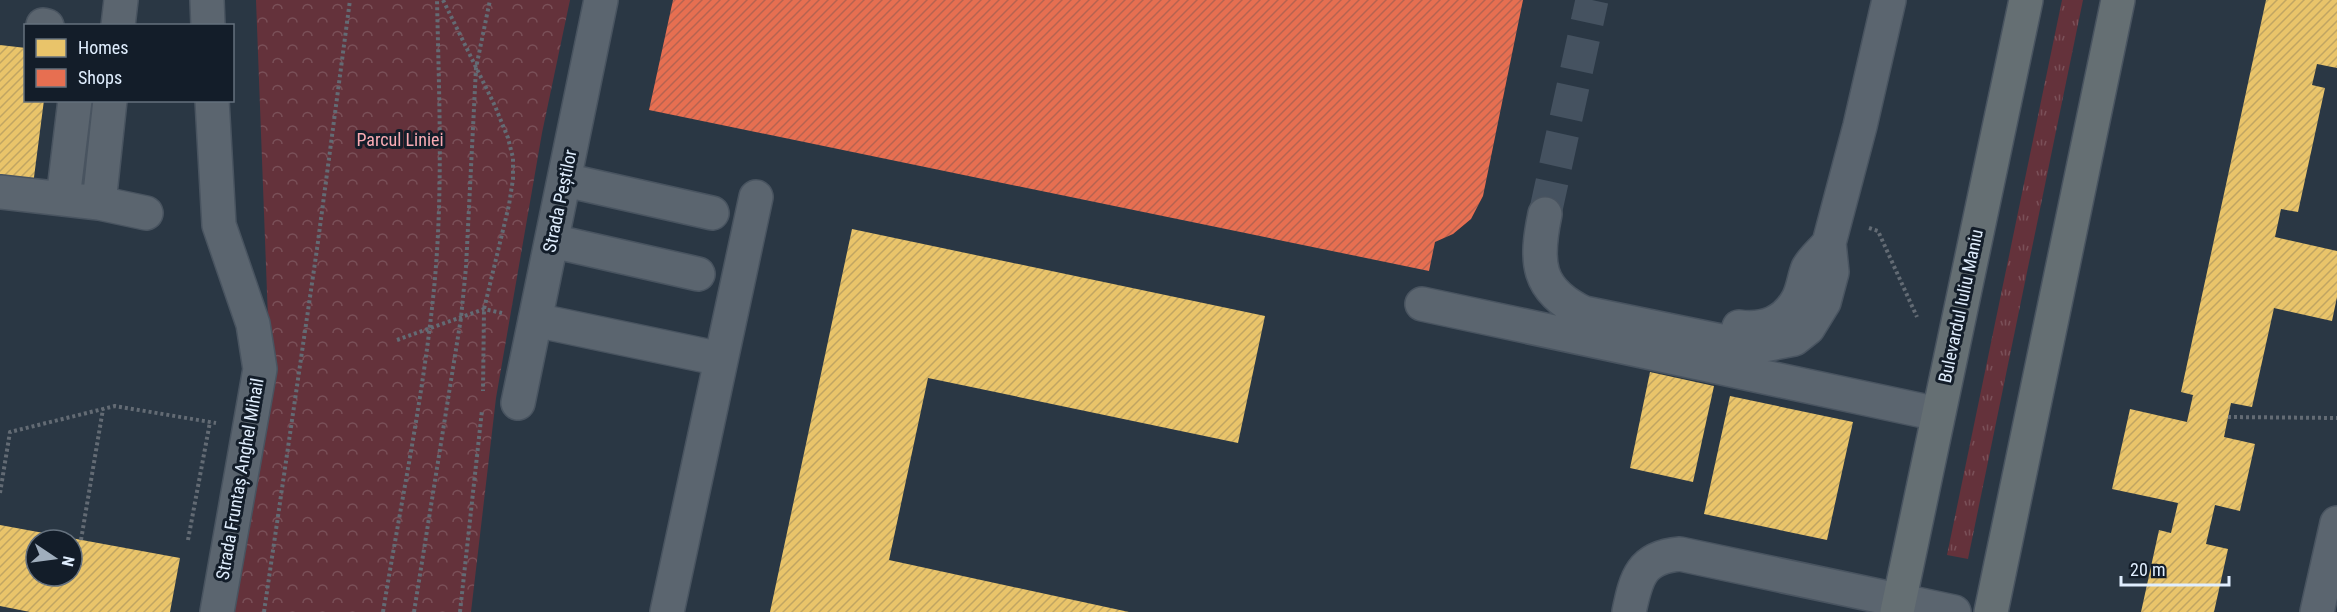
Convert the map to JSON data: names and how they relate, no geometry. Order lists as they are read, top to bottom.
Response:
{
  "streets": {
    "main road": ["Bulevardul Iuliu Maniu"],
    "street": ["Strada Peștilor", "Strada Fruntaș Anghel Mihail"]
  },
  "parks": ["Parcul Liniei"],
  "legend": ["Homes", "Shops"],
  "scale_bar": "20 m",
  "north": "right"
}
